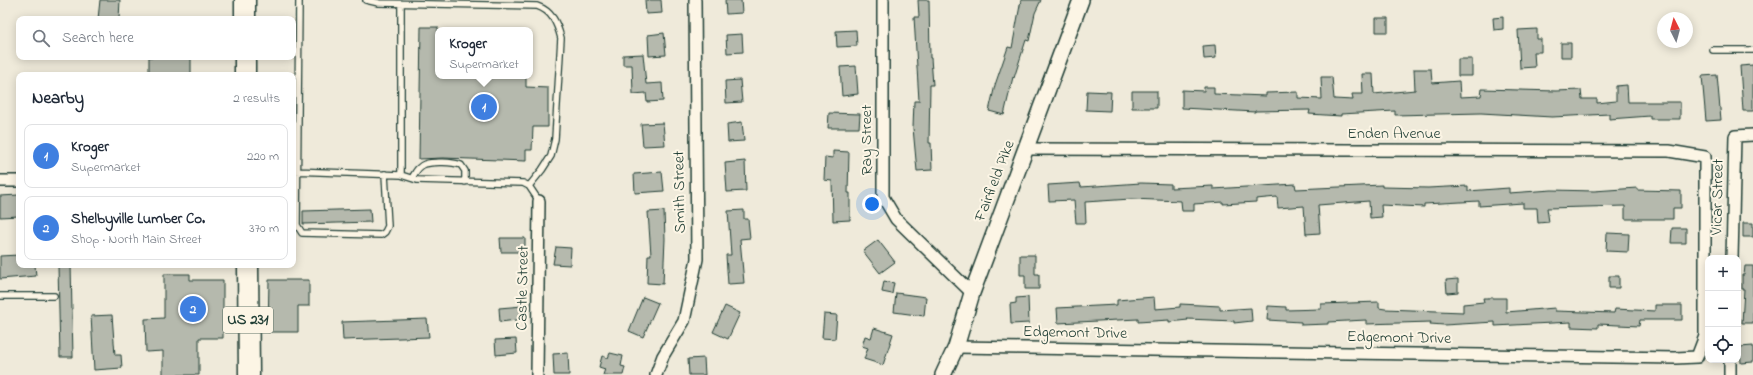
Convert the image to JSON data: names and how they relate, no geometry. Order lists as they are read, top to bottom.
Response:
{
  "streets": {
    "highway": ["US 231"],
    "street": [
      "Enden Avenue",
      "Ray Street",
      "Fairfield Pike",
      "Smith Street",
      "Vicar Street",
      "Castle Street",
      "Edgemont Drive"
    ]
  },
  "crossings": [
    ["Enden Avenue", "Fairfield Pike"],
    ["Enden Avenue", "Edgemont Drive"],
    ["Ray Street", "Fairfield Pike"],
    ["Fairfield Pike", "Edgemont Drive"]
  ],
  "north": "top",
  "page": {
    "search": "Search here",
    "popup": ["Kroger", "Supermarket"],
    "heading": ["Nearby", "2 results"],
    "pins": ["1", "2"],
    "list": [
      {
        "mark": "1",
        "name": "Kroger",
        "note": "Supermarket",
        "value": "220 m"
      },
      {
        "mark": "2",
        "name": "Shelbyville Lumber Co.",
        "note": "Shop · North Main Street",
        "value": "370 m"
      }
    ],
    "map_buttons": ["+", "−"]
  }
}
